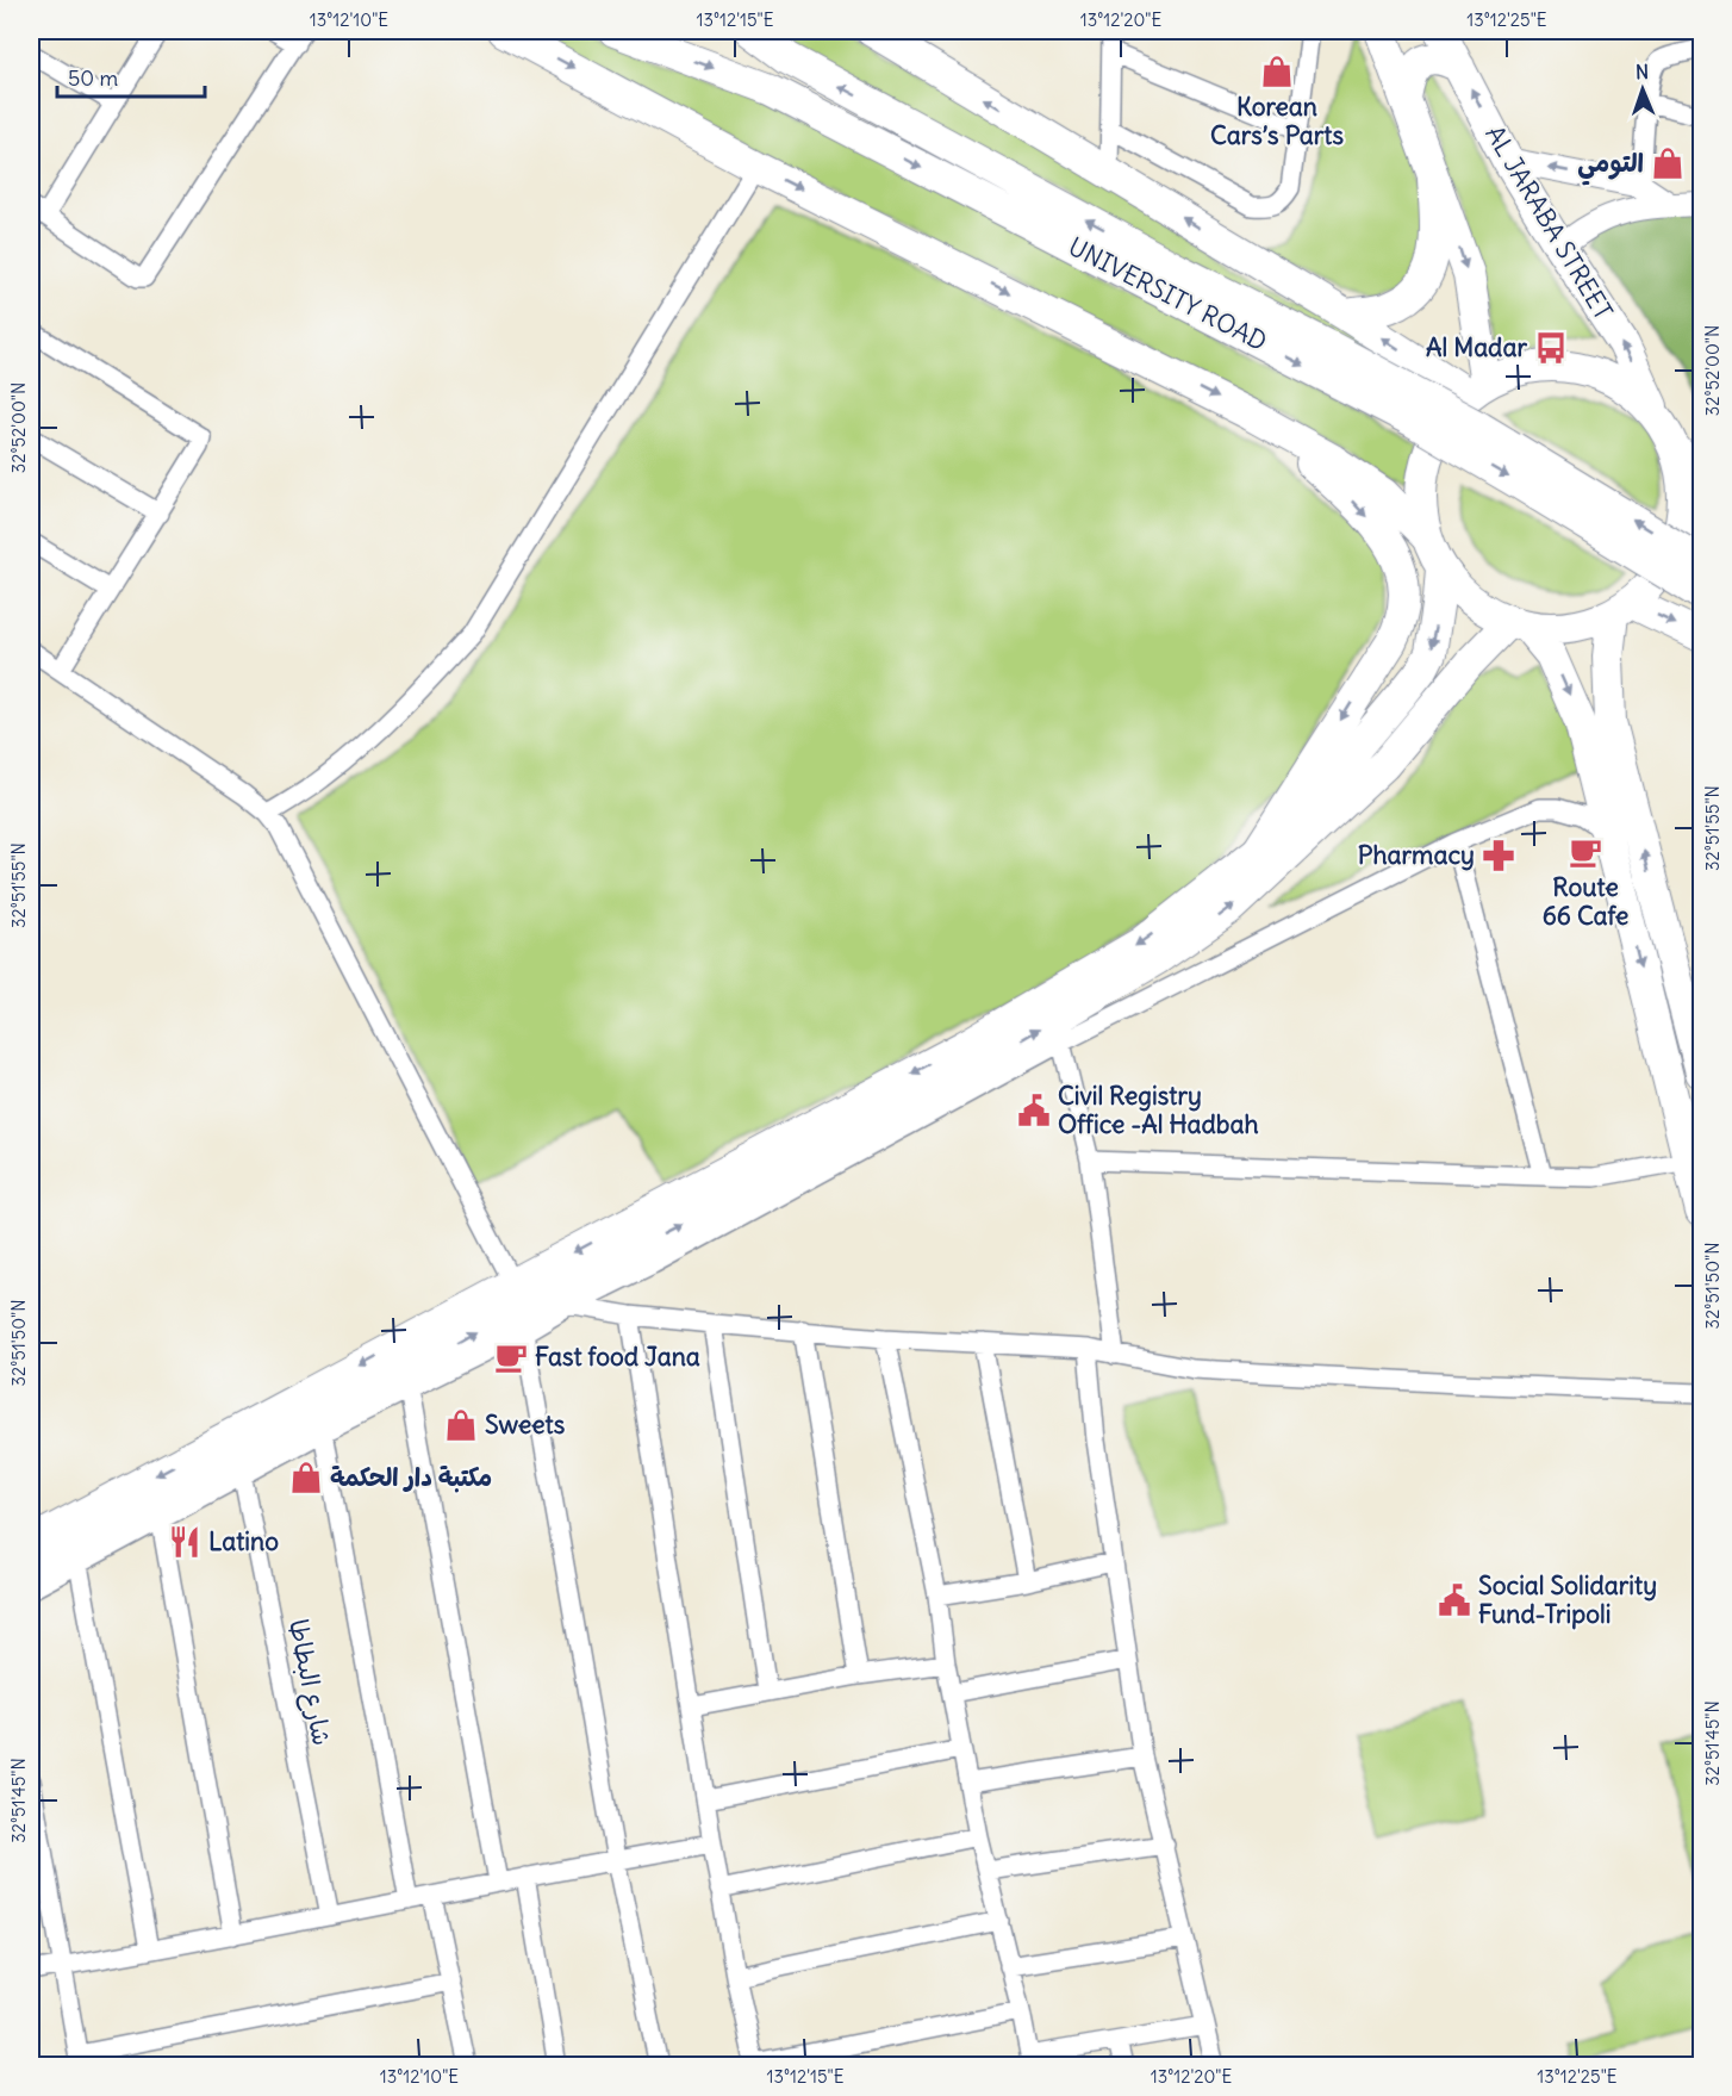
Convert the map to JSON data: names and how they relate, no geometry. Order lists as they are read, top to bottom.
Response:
{
  "streets": {
    "main road": ["AL JARABA STREET", "UNIVERSITY ROAD"],
    "street": ["شارع البطاطا"]
  },
  "places": {
    "shop": [
      "Korean Cars’s Parts",
      "التومي",
      "Sweets",
      "مكتبة دار الحكمة"
    ],
    "bus stop": ["Al Madar"],
    "cafe": ["Route 66 Cafe", "Fast food Jana"],
    "pharmacy": ["Pharmacy"],
    "public building": ["Civil Registry Office -Al Hadbah", "Social Solidarity Fund-Tripoli"],
    "restaurant": ["Latino"]
  },
  "scale_bar": "50 m",
  "north": "top",
  "coordinates": [
    "13°12'10\"E",
    "13°12'15\"E",
    "13°12'20\"E",
    "13°12'25\"E",
    "32°52'00\"N",
    "32°51'55\"N",
    "32°51'50\"N",
    "32°51'45\"N"
  ]
}
